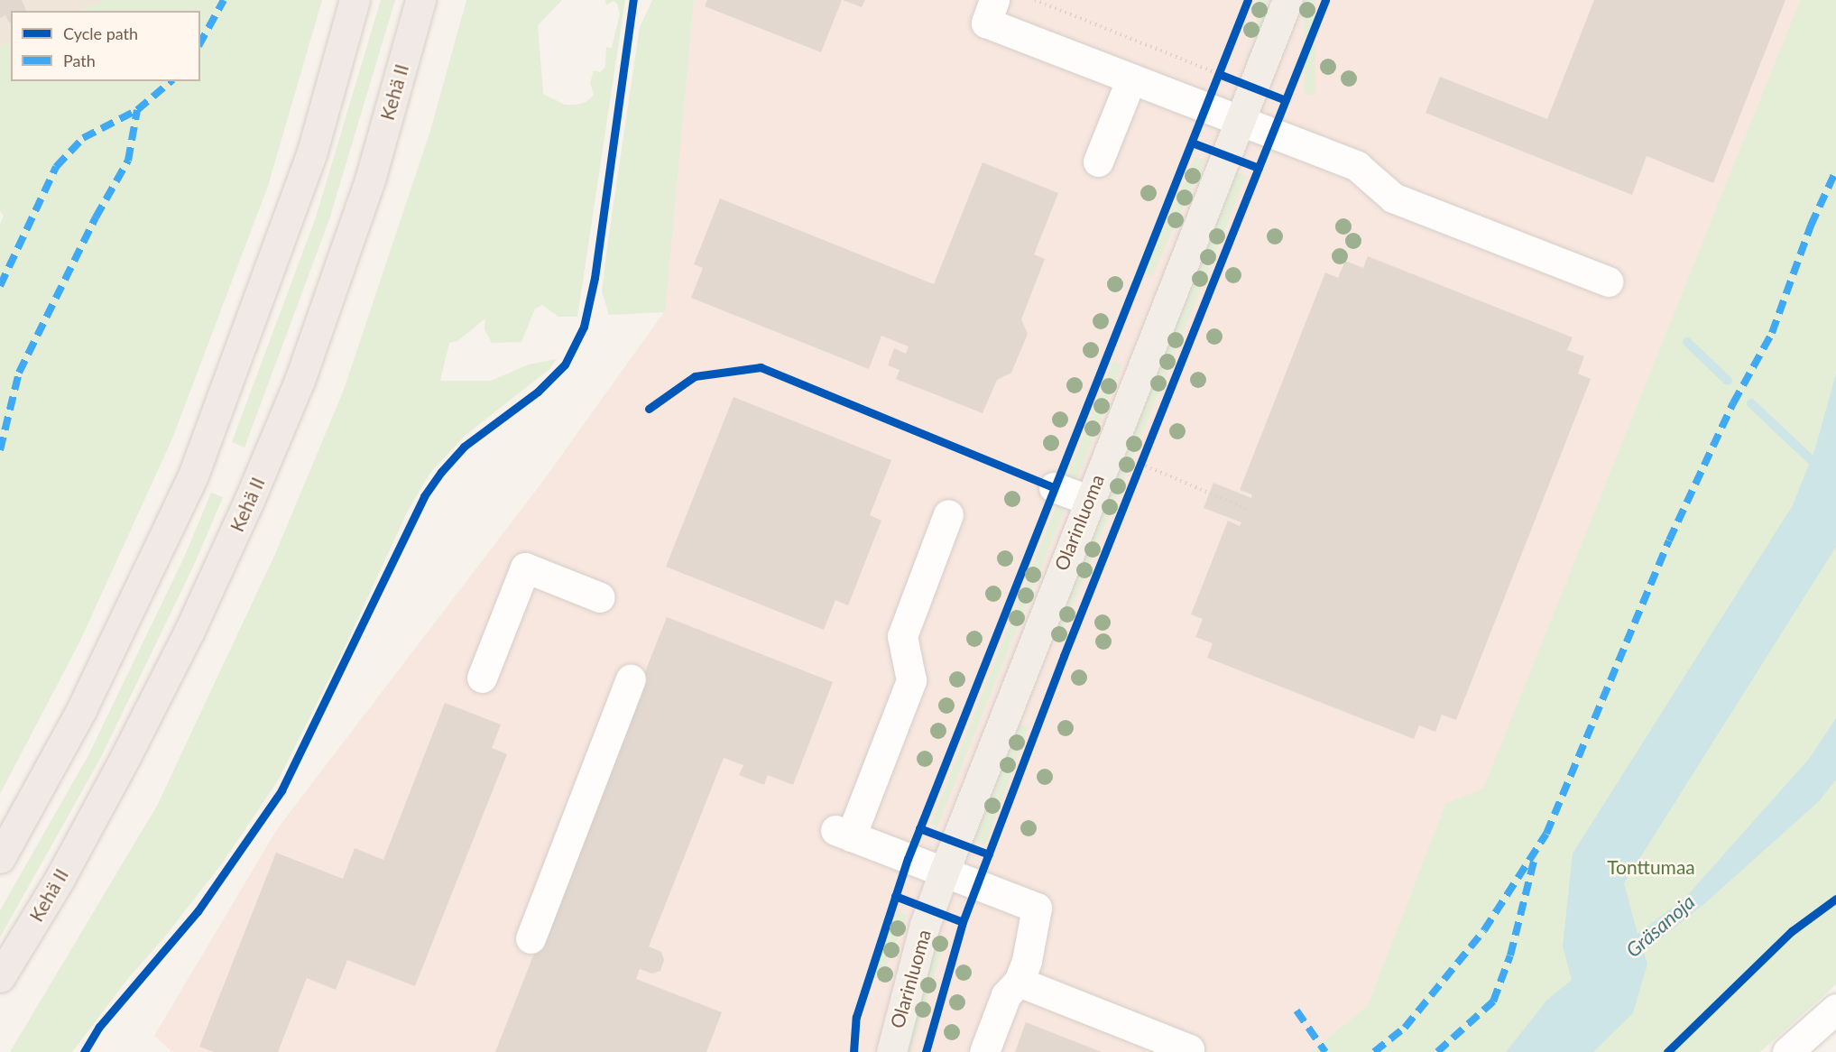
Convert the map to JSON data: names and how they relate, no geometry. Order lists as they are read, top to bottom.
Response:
{
  "streets": {
    "highway": ["Kehä II"],
    "main road": ["Olarinluoma"]
  },
  "water": ["Gräsanoja"],
  "parks": ["Tonttumaa"],
  "legend": ["Cycle path", "Path"]
}
